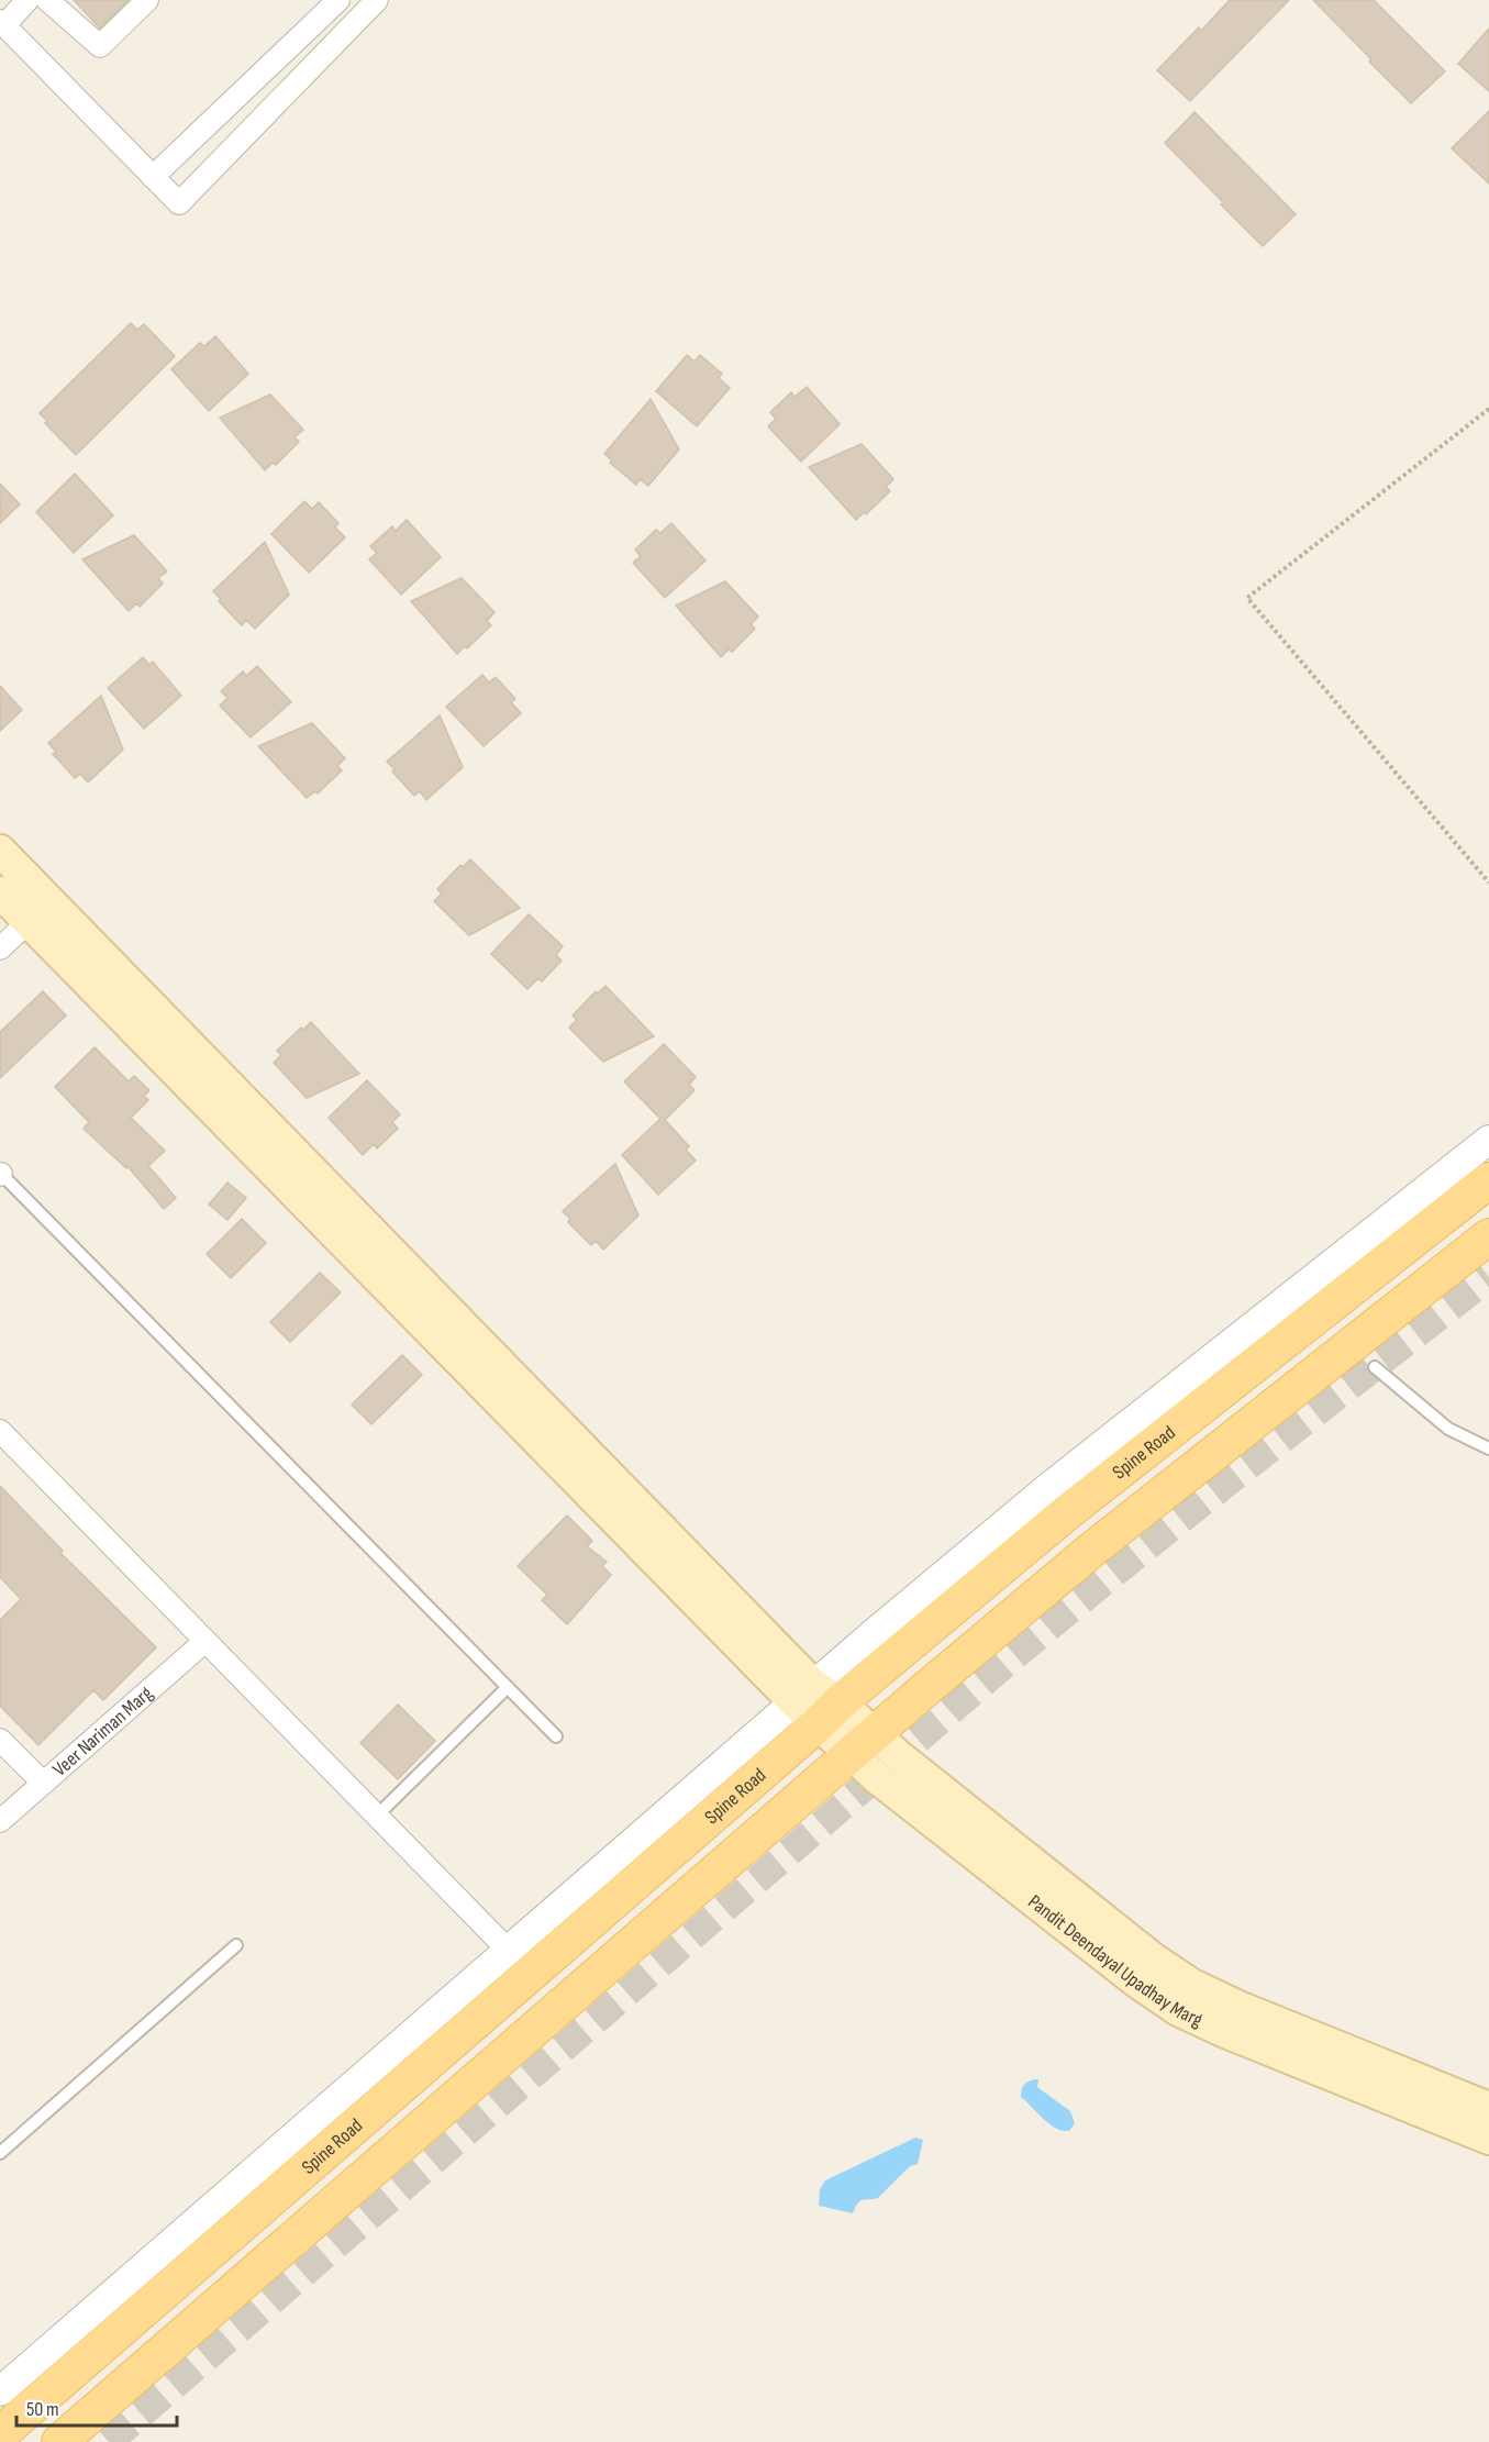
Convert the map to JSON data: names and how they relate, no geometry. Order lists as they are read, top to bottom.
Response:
{
  "streets": {
    "main road": ["Spine Road", "Pandit Deendayal Upadhay Marg"],
    "street": ["Veer Nariman Marg"]
  },
  "crossings": [
    ["Spine Road", "Pandit Deendayal Upadhay Marg"]
  ],
  "scale_bar": "50 m"
}
